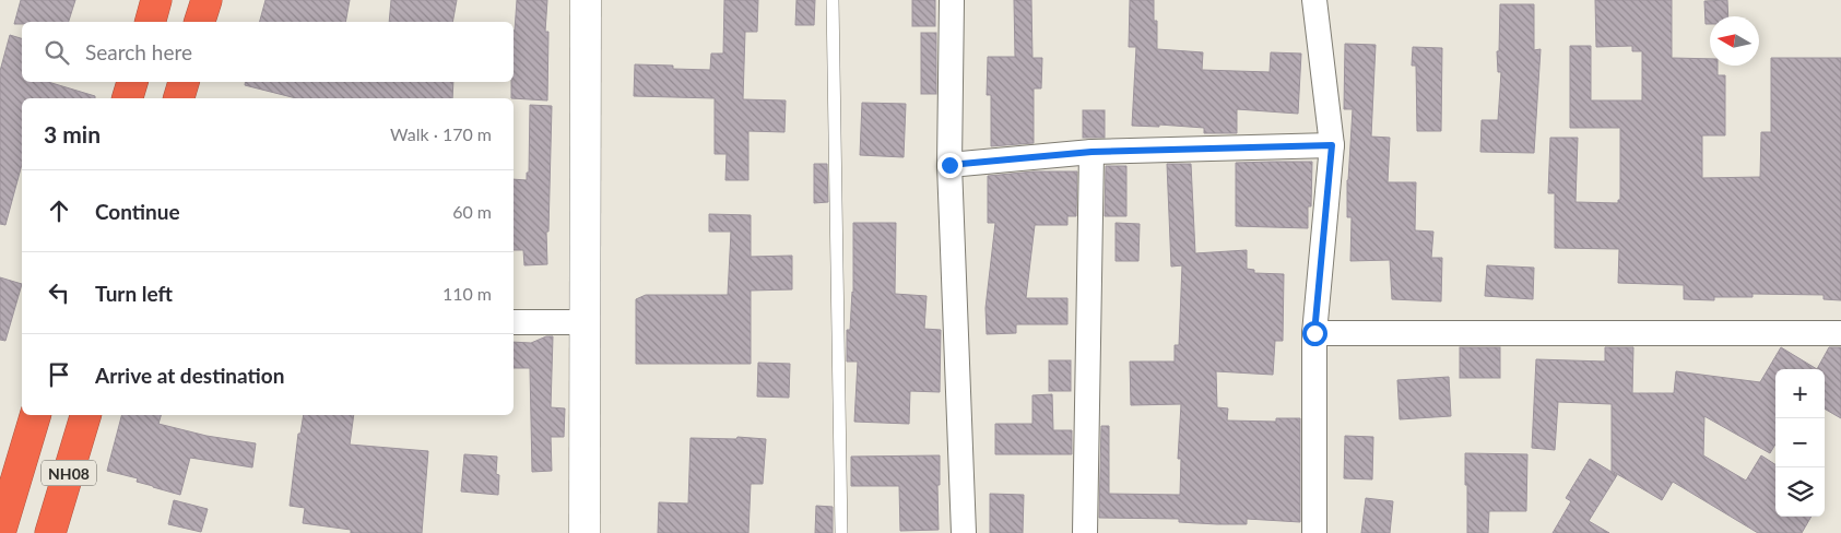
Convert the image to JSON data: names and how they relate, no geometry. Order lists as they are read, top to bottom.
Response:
{
  "streets": {
    "highway": ["NH08"]
  },
  "north": "left",
  "page": {
    "search": "Search here",
    "heading": ["3 min", "Walk · 170 m"],
    "list": [
      ["Continue", "60 m"],
      ["Turn left", "110 m"],
      "Arrive at destination"
    ],
    "map_buttons": ["+", "−"]
  }
}
